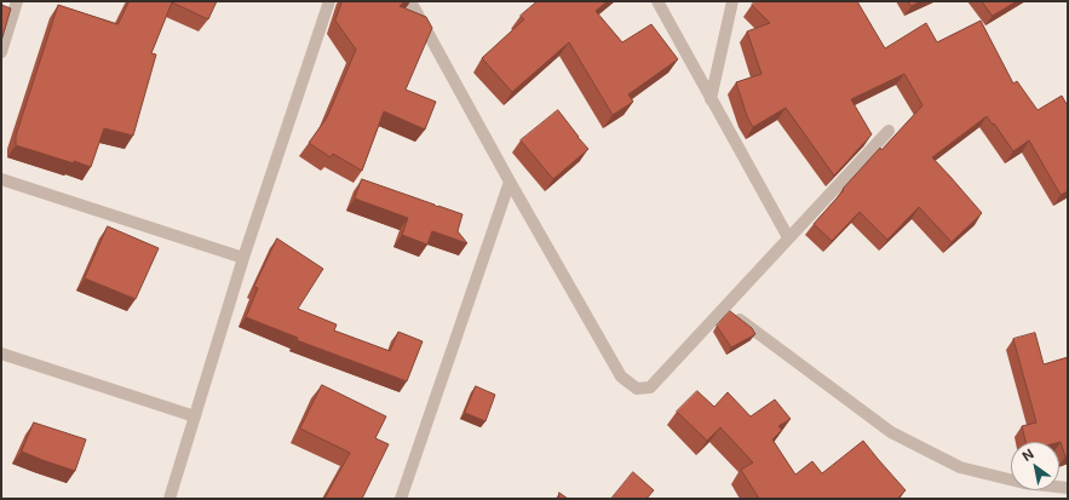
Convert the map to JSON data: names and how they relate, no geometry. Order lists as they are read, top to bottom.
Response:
{
  "north": "top left"
}
